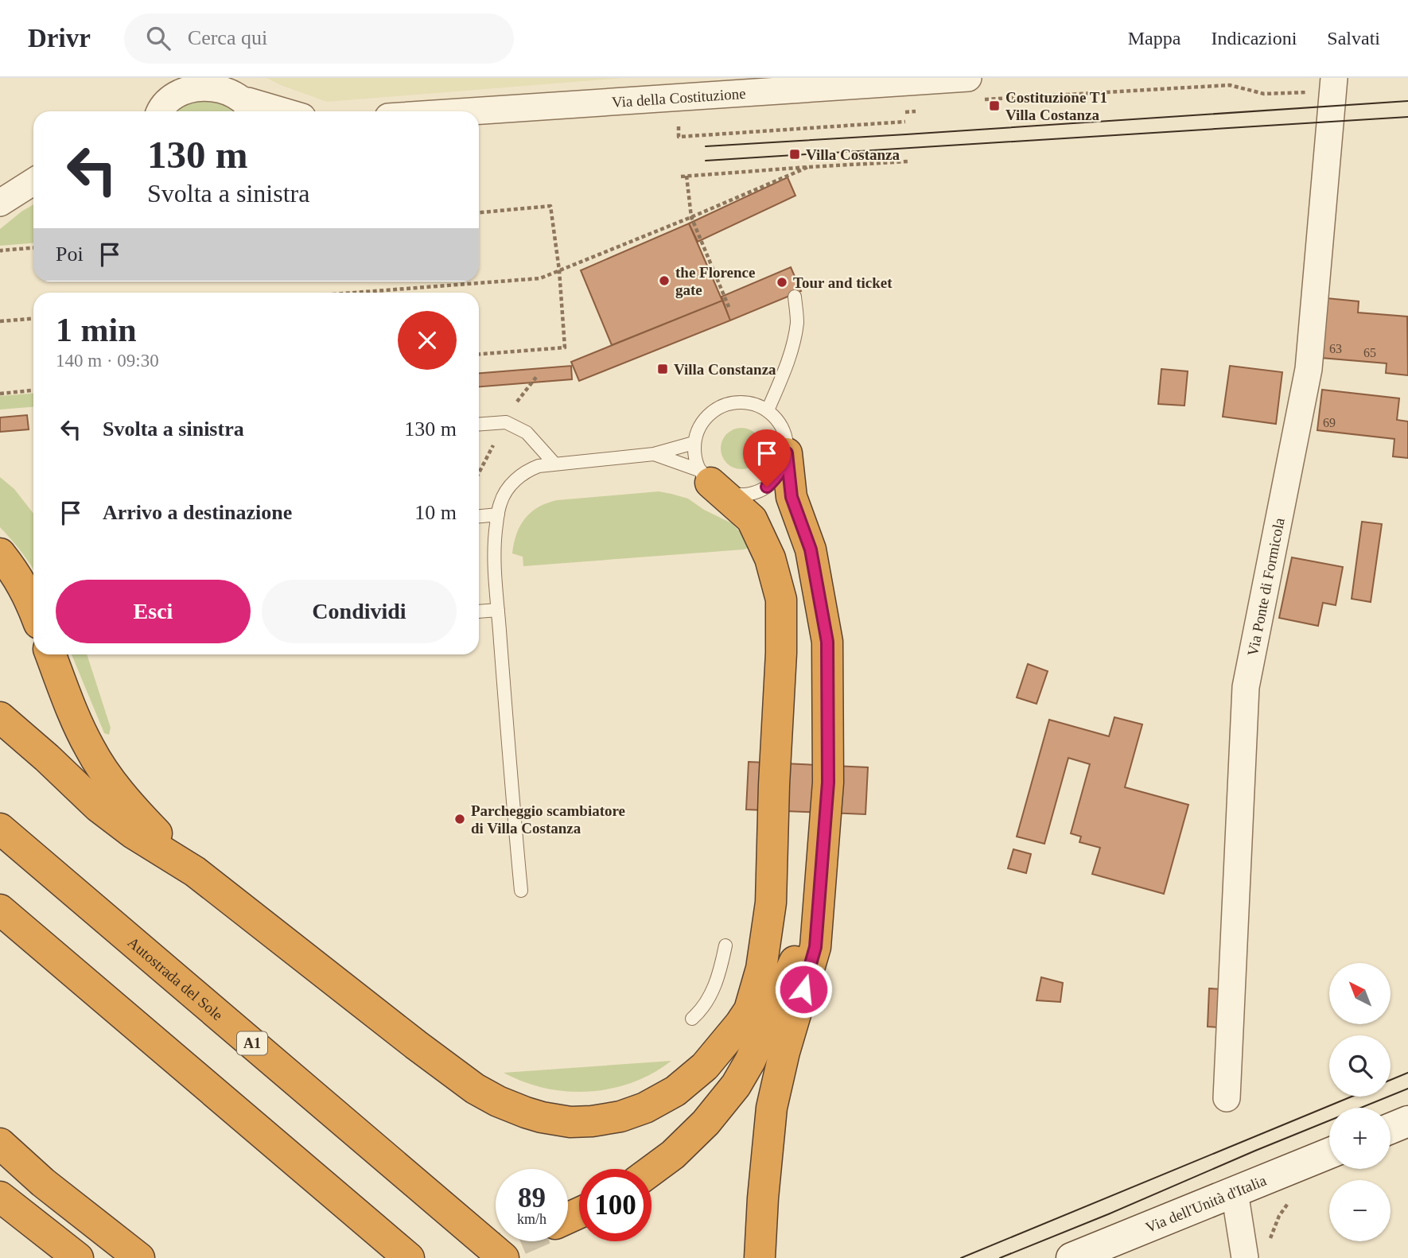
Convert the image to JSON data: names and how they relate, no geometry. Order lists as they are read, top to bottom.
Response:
{
  "streets": {
    "highway": ["Autostrada del Sole", "A1"],
    "street": ["Via della Costituzione", "Via Ponte di Formicola", "Via dell'Unità d'Italia"]
  },
  "places": {
    "transit": ["Costituzione T1 Villa Costanza", "Villa Costanza", "Villa Constanza"],
    "other": ["the Florence gate", "Tour and ticket", "Parcheggio scambiatore di Villa Costanza"]
  },
  "house_numbers": ["63", "65", "69"],
  "north": "top left",
  "page": {
    "header": "Drivr",
    "search": "Cerca qui",
    "nav": ["Mappa", "Indicazioni", "Salvati"],
    "turn": ["130 m", "Svolta a sinistra"],
    "then": "Poi",
    "heading": ["1 min", "140 m · 09:30"],
    "list": [
      {
        "name": "Svolta a sinistra",
        "value": "130 m"
      },
      {
        "name": "Arrivo a destinazione",
        "value": "10 m"
      }
    ],
    "buttons": ["Esci", "Condividi"],
    "map_buttons": ["+", "−"],
    "speed": "89 km/h",
    "limit": "100"
  }
}
